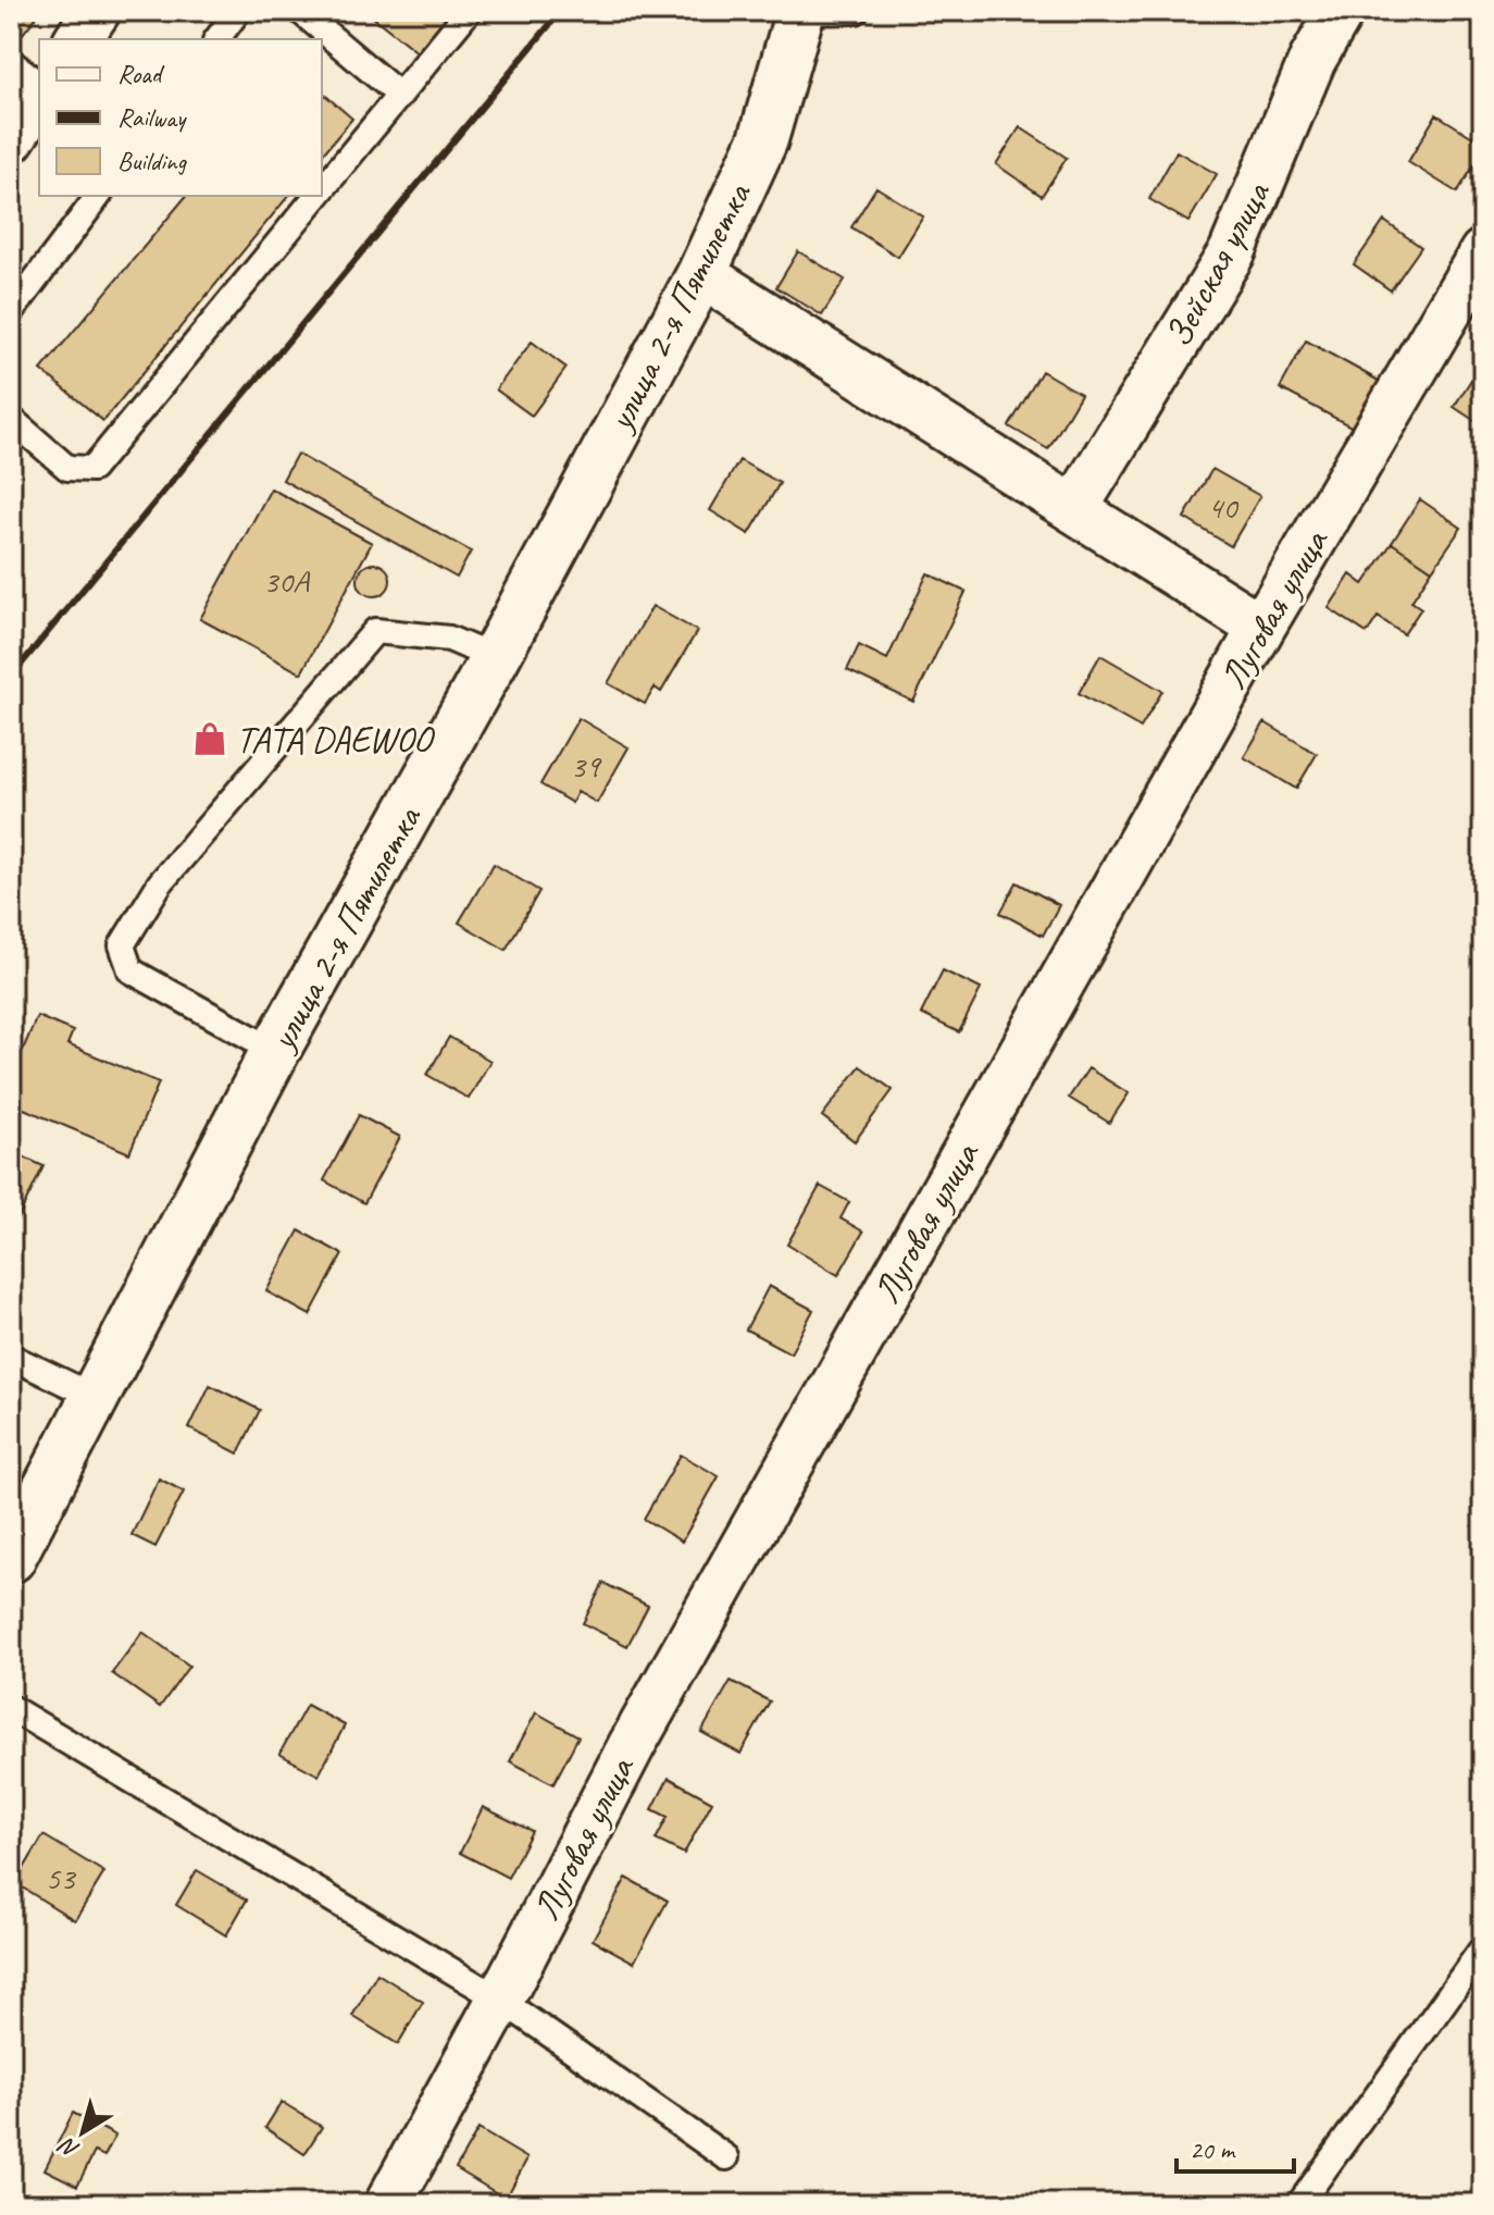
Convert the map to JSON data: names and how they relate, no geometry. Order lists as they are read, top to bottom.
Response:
{
  "streets": {
    "main road": ["улица 2-я Пятилетка"],
    "street": ["Зейская улица", "Луговая улица"]
  },
  "places": {
    "shop": ["TATA DAEWOO"]
  },
  "house_numbers": [
    "40",
    "30А",
    "39",
    "53"
  ],
  "legend": ["Road", "Railway", "Building"],
  "scale_bar": "20 m",
  "north": "bottom left"
}
